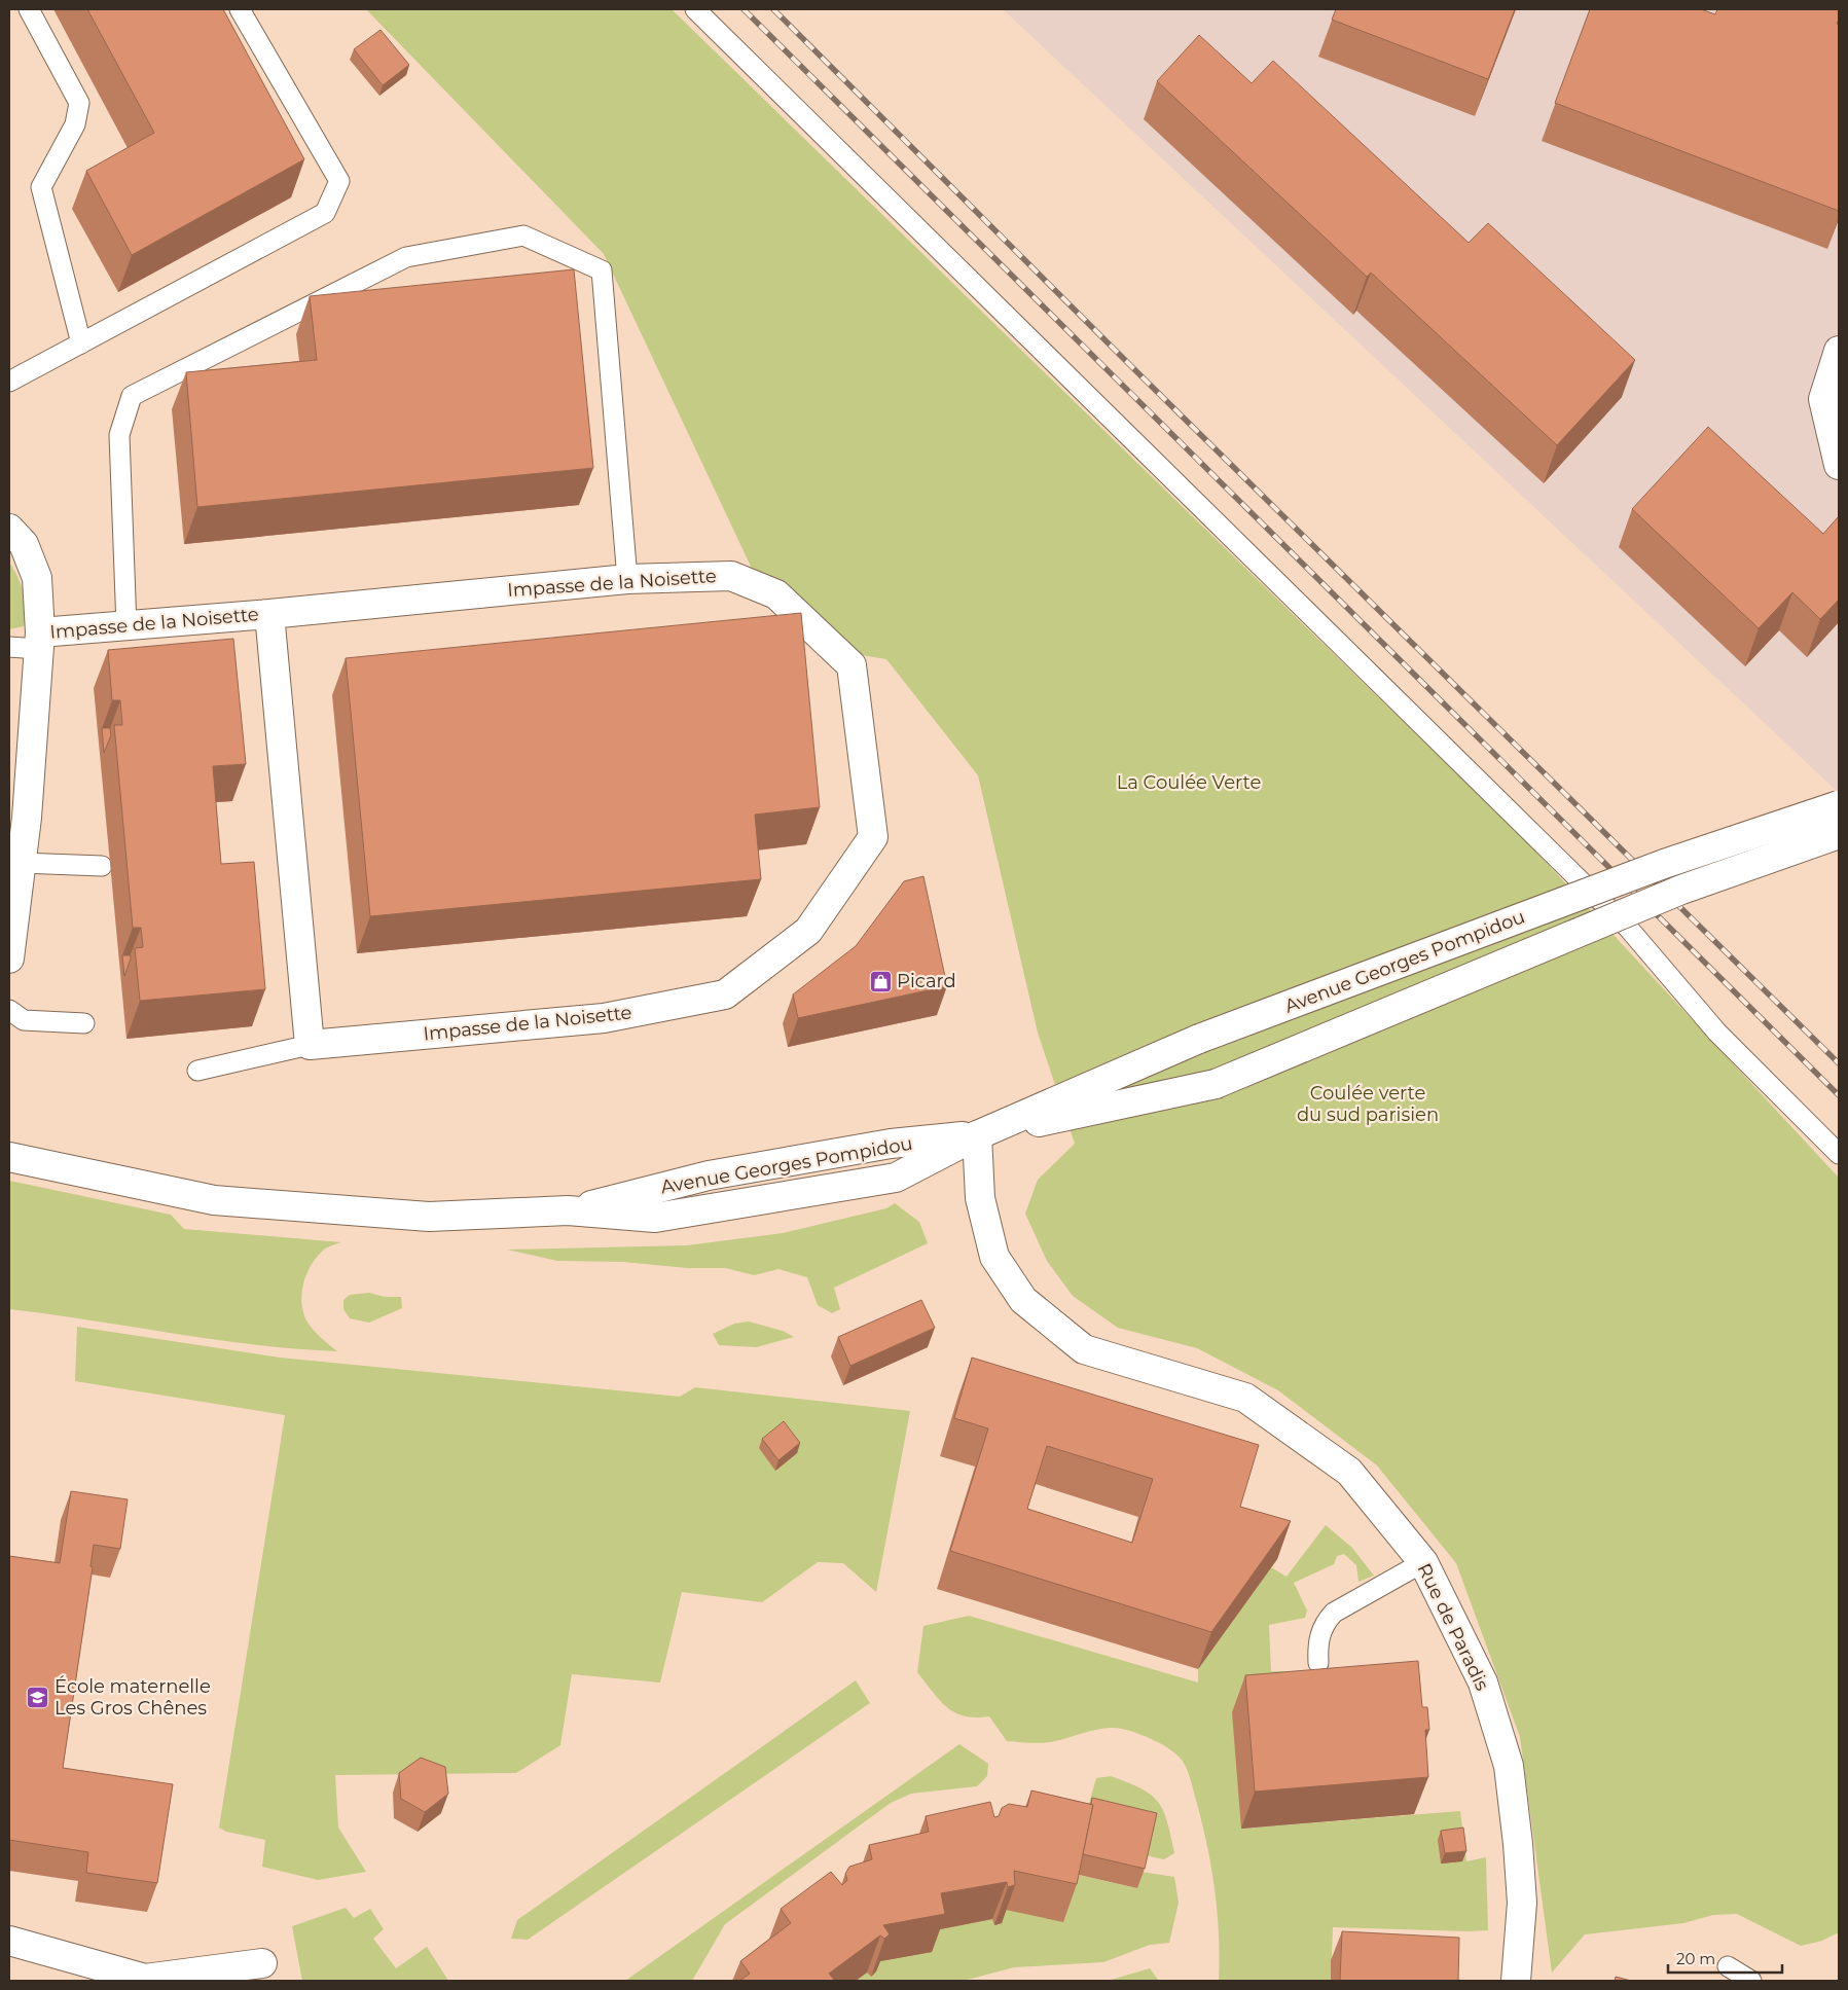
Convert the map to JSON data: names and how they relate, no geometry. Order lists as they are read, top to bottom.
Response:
{
  "streets": {
    "street": ["Impasse de la Noisette", "Avenue Georges Pompidou", "Rue de Paradis"]
  },
  "crossings": [
    ["Avenue Georges Pompidou", "Rue de Paradis"]
  ],
  "parks": ["La Coulée Verte", "Coulée verte du sud parisien"],
  "places": {
    "shop": ["Picard"],
    "school or university": ["École maternelle Les Gros Chênes"]
  },
  "scale_bar": "20 m"
}
